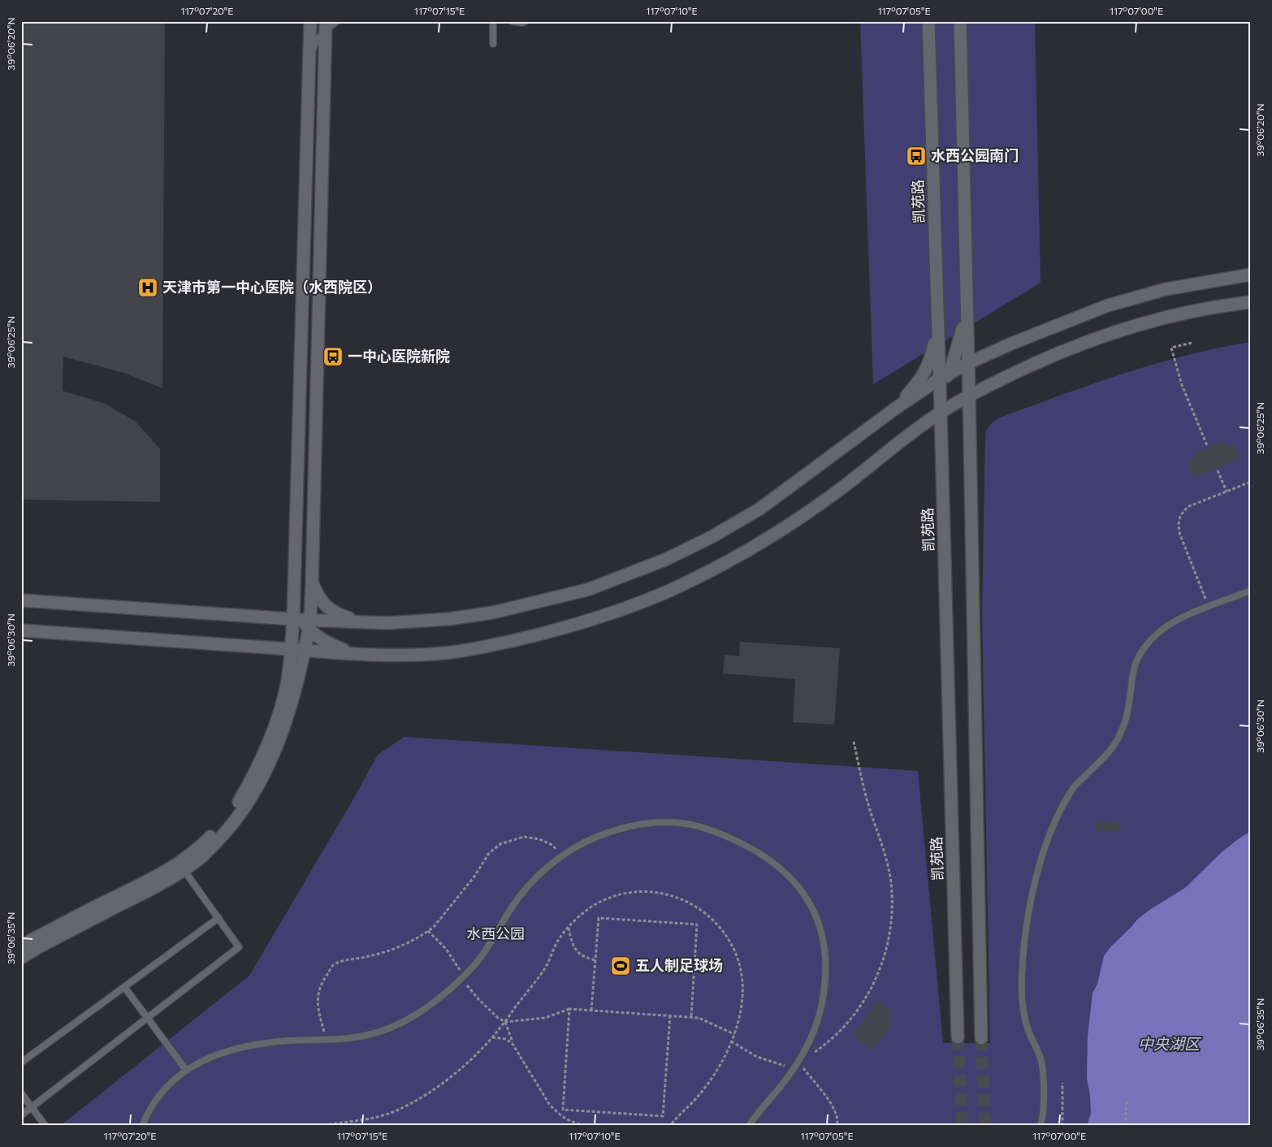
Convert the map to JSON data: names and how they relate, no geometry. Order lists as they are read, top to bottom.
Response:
{
  "streets": {
    "main road": ["凯苑路"]
  },
  "water": ["中央湖区"],
  "parks": ["水西公园"],
  "places": {
    "bus stop": ["水西公园南门", "一中心医院新院"],
    "hospital": ["天津市第一中心医院（水西院区）"],
    "sports": ["五人制足球场"]
  },
  "coordinates": [
    "117°07'20\"E",
    "117°07'15\"E",
    "117°07'10\"E",
    "117°07'05\"E",
    "117°07'00\"E",
    "39°06'20\"N",
    "39°06'25\"N",
    "39°06'30\"N",
    "39°06'35\"N"
  ]
}
